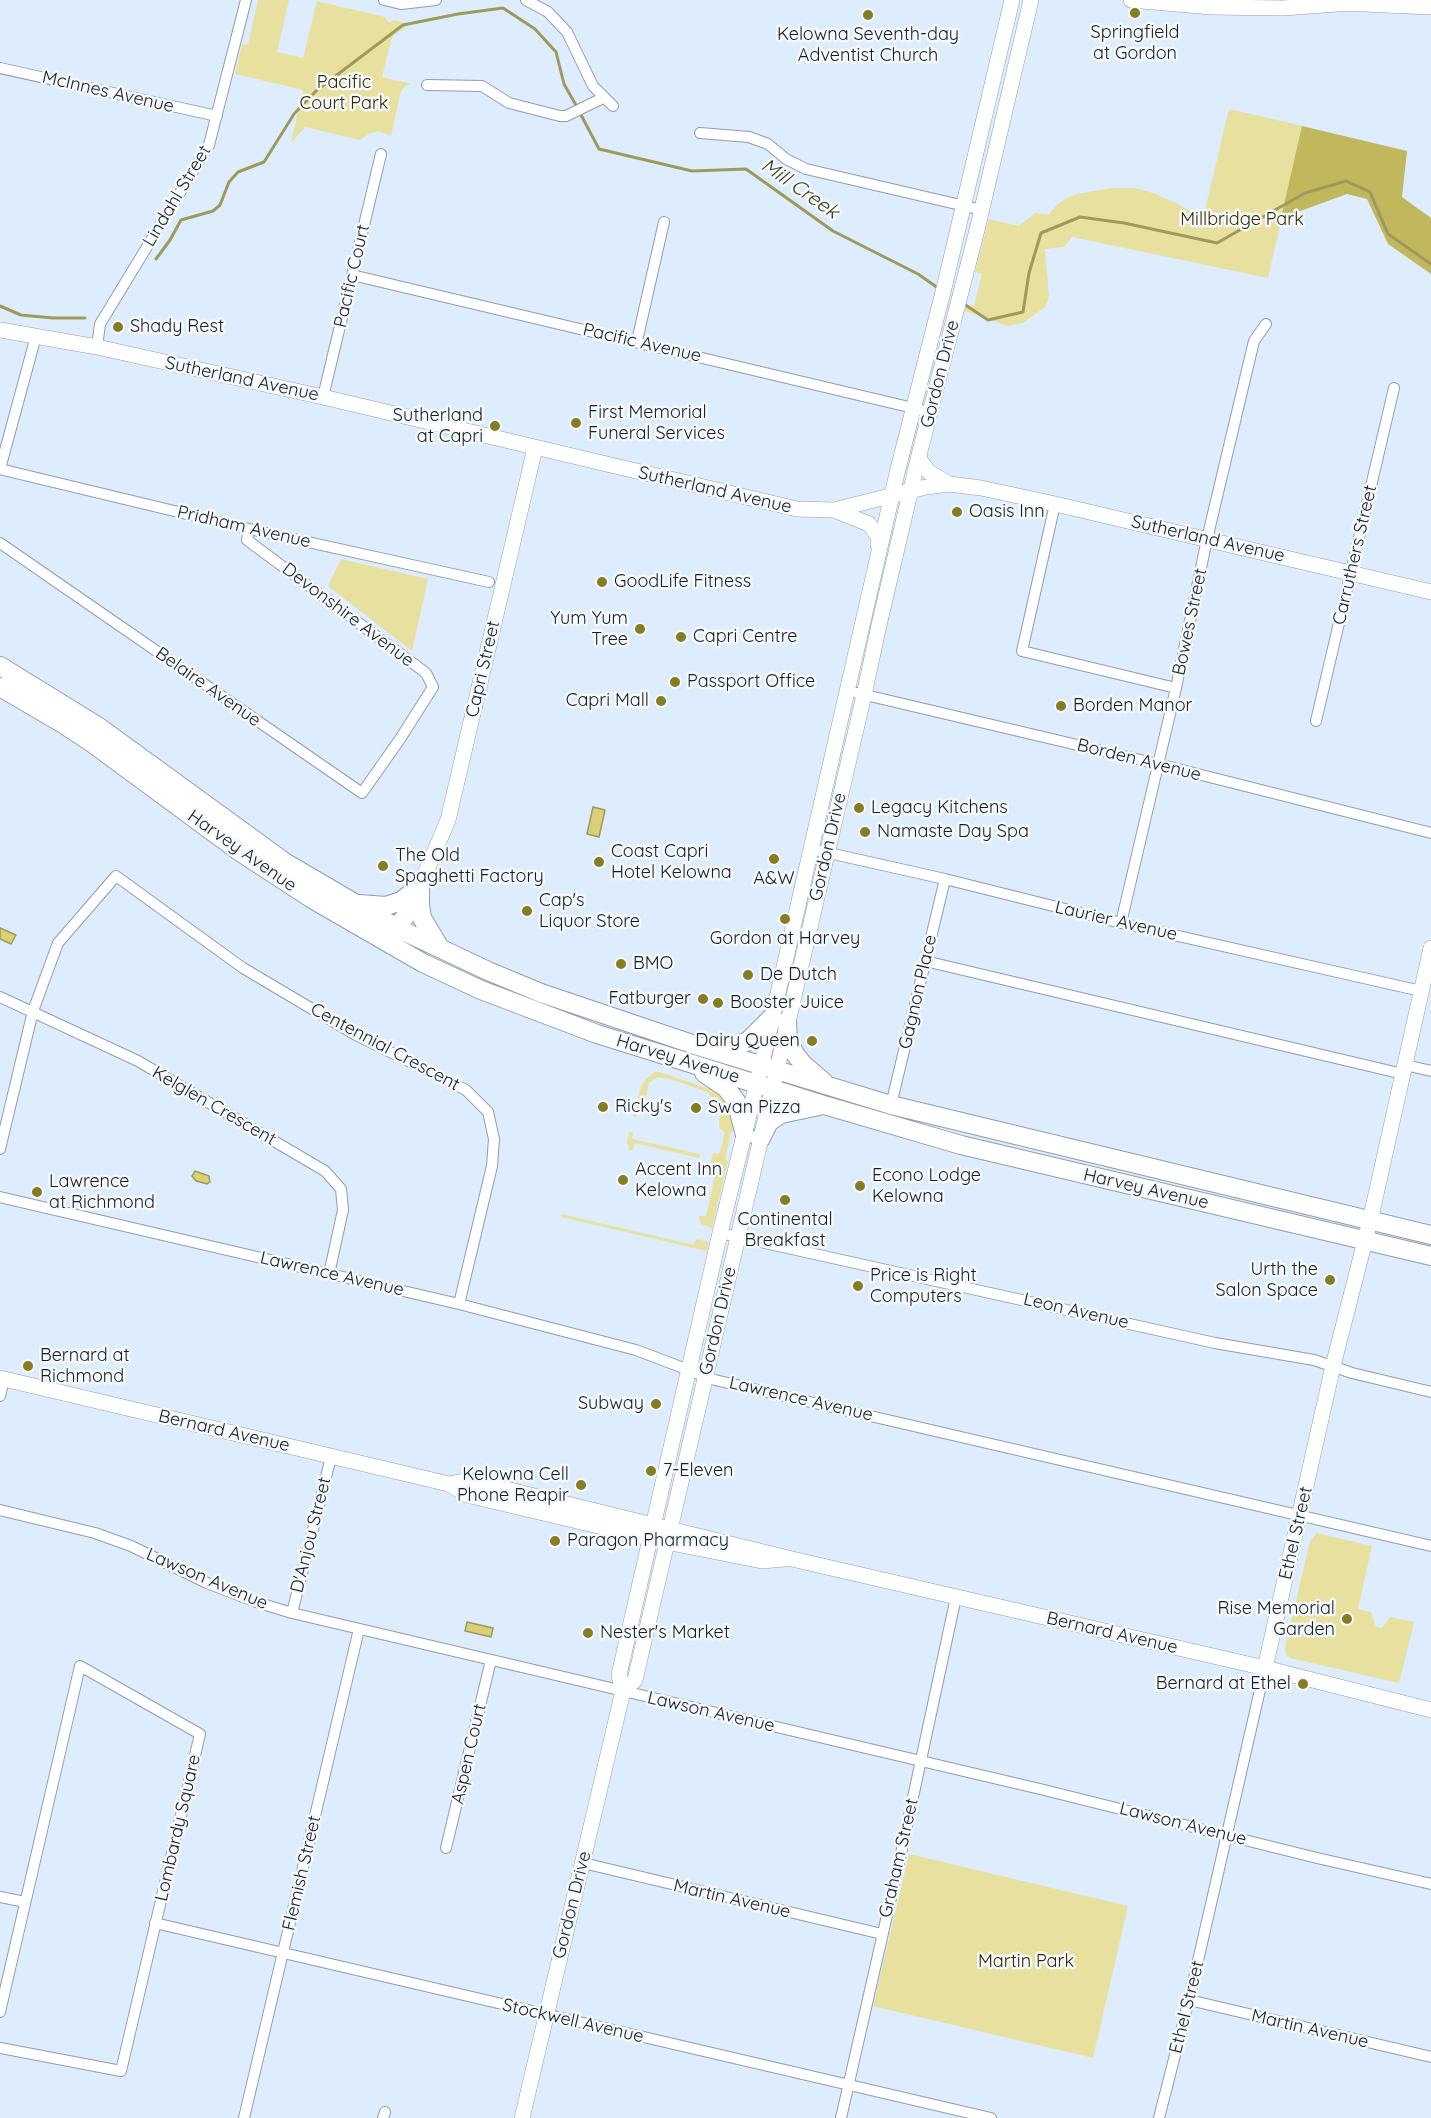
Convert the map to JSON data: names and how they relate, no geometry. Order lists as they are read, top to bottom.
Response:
{
  "streets": {
    "highway": ["Harvey Avenue"],
    "street": [
      "McInnes Avenue",
      "Lindahl Street",
      "Pacific Court",
      "Pacific Avenue",
      "Gordon Drive",
      "Sutherland Avenue",
      "Pridham Avenue",
      "Carruthers Street",
      "Devonshire Avenue",
      "Bowes Street",
      "Capri Street",
      "Belaire Avenue",
      "Borden Avenue",
      "Laurier Avenue",
      "Gagnon Place",
      "Centennial Crescent",
      "Kelglen Crescent",
      "Lawrence Avenue",
      "Leon Avenue",
      "Bernard Avenue",
      "Ethel Street",
      "D'Anjou Street",
      "Lawson Avenue",
      "Aspen Court",
      "Lombardy Square",
      "Graham Street",
      "Flemish Street",
      "Martin Avenue",
      "Stockwell Avenue"
    ]
  },
  "crossings": [
    ["McInnes Avenue", "Lindahl Street"],
    ["Lindahl Street", "Sutherland Avenue"],
    ["Pacific Court", "Pacific Avenue"],
    ["Pacific Court", "Sutherland Avenue"],
    ["Pacific Avenue", "Gordon Drive"],
    ["Gordon Drive", "Sutherland Avenue"],
    ["Gordon Drive", "Borden Avenue"],
    ["Gordon Drive", "Harvey Avenue"],
    ["Gordon Drive", "Laurier Avenue"],
    ["Gordon Drive", "Lawrence Avenue"],
    ["Gordon Drive", "Leon Avenue"],
    ["Gordon Drive", "Bernard Avenue"],
    ["Gordon Drive", "Lawson Avenue"],
    ["Gordon Drive", "Martin Avenue"],
    ["Gordon Drive", "Stockwell Avenue"],
    ["Sutherland Avenue", "Carruthers Street"],
    ["Sutherland Avenue", "Bowes Street"],
    ["Sutherland Avenue", "Capri Street"],
    ["Pridham Avenue", "Devonshire Avenue"],
    ["Devonshire Avenue", "Belaire Avenue"],
    ["Bowes Street", "Borden Avenue"],
    ["Bowes Street", "Laurier Avenue"],
    ["Harvey Avenue", "Gagnon Place"],
    ["Harvey Avenue", "Ethel Street"],
    ["Laurier Avenue", "Gagnon Place"],
    ["Laurier Avenue", "Ethel Street"],
    ["Centennial Crescent", "Kelglen Crescent"],
    ["Centennial Crescent", "Lawrence Avenue"],
    ["Kelglen Crescent", "Lawrence Avenue"],
    ["Lawrence Avenue", "Ethel Street"],
    ["Leon Avenue", "Ethel Street"],
    ["Bernard Avenue", "Ethel Street"],
    ["Bernard Avenue", "D'Anjou Street"],
    ["Bernard Avenue", "Graham Street"],
    ["Ethel Street", "Lawson Avenue"],
    ["Ethel Street", "Martin Avenue"],
    ["D'Anjou Street", "Lawson Avenue"],
    ["Lawson Avenue", "Aspen Court"],
    ["Lawson Avenue", "Graham Street"],
    ["Lawson Avenue", "Flemish Street"],
    ["Lombardy Square", "Stockwell Avenue"],
    ["Graham Street", "Martin Avenue"],
    ["Graham Street", "Stockwell Avenue"],
    ["Flemish Street", "Stockwell Avenue"]
  ],
  "water": ["Mill Creek"],
  "parks": ["Pacific Court Park", "Millbridge Park", "Martin Park"],
  "places": [
    "Springfield at Gordon",
    "Kelowna Seventh-day Adventist Church",
    "Shady Rest",
    "First Memorial Funeral Services",
    "Sutherland at Capri",
    "Oasis Inn",
    "GoodLife Fitness",
    "Yum Yum Tree",
    "Capri Centre",
    "Passport Office",
    "Capri Mall",
    "Borden Manor",
    "Legacy Kitchens",
    "Namaste Day Spa",
    "A&W",
    "Coast Capri Hotel Kelowna",
    "The Old Spaghetti Factory",
    "Cap's Liquor Store",
    "Gordon at Harvey",
    "BMO",
    "De Dutch",
    "Fatburger",
    "Booster Juice",
    "Dairy Queen",
    "Ricky's",
    "Swan Pizza",
    "Accent Inn Kelowna",
    "Econo Lodge Kelowna",
    "Lawrence at Richmond",
    "Continental Breakfast",
    "Urth the Salon Space",
    "Price is Right Computers",
    "Bernard at Richmond",
    "Subway",
    "7-Eleven",
    "Kelowna Cell Phone Reapir",
    "Paragon Pharmacy",
    "Rise Memorial Garden",
    "Nester's Market",
    "Bernard at Ethel"
  ]
}
